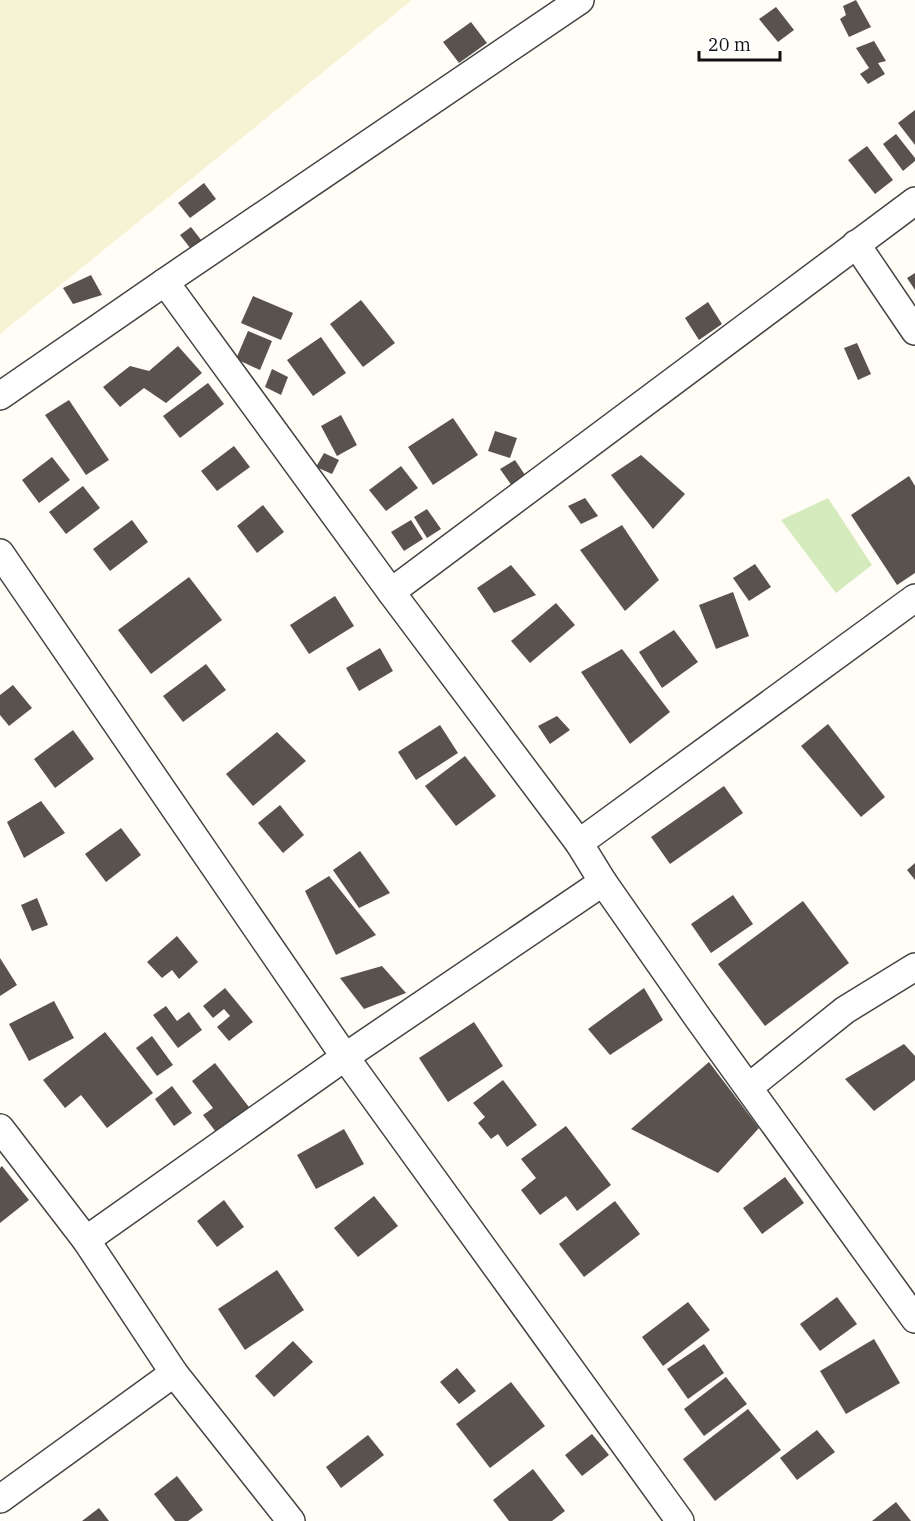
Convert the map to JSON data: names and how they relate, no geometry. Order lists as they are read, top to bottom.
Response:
{
  "scale_bar": "20 m"
}
